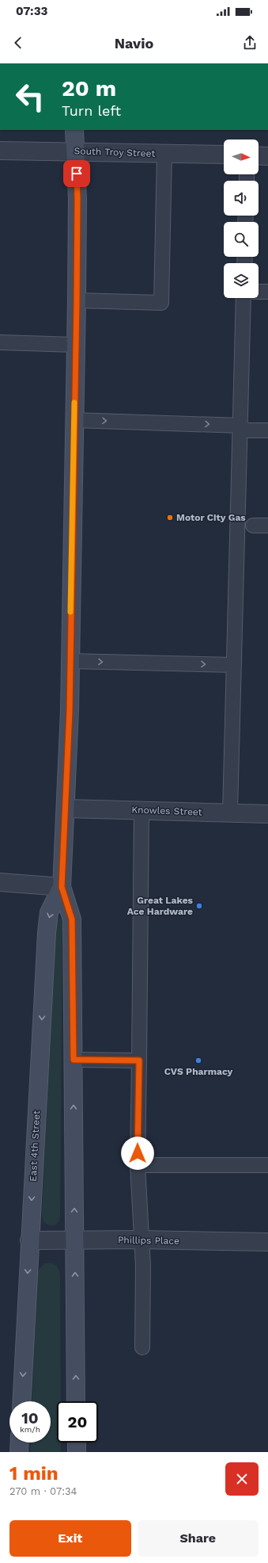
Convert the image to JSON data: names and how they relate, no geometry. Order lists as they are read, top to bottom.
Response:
{
  "streets": {
    "street": [
      "South Troy Street",
      "Knowles Street",
      "East 4th Street",
      "Phillips Place"
    ]
  },
  "crossings": [
    ["South Troy Street", "East 4th Street"],
    ["Knowles Street", "East 4th Street"],
    ["East 4th Street", "Phillips Place"]
  ],
  "places": ["Motor City Gas", "Great Lakes Ace Hardware", "CVS Pharmacy"],
  "north": "right",
  "page": {
    "status": "07:33",
    "header": "Navio",
    "turn": ["20 m", "Turn left"],
    "speed": "10 km/h",
    "limit": "20",
    "heading": ["1 min", "270 m · 07:34"],
    "buttons": ["Exit", "Share"]
  }
}
